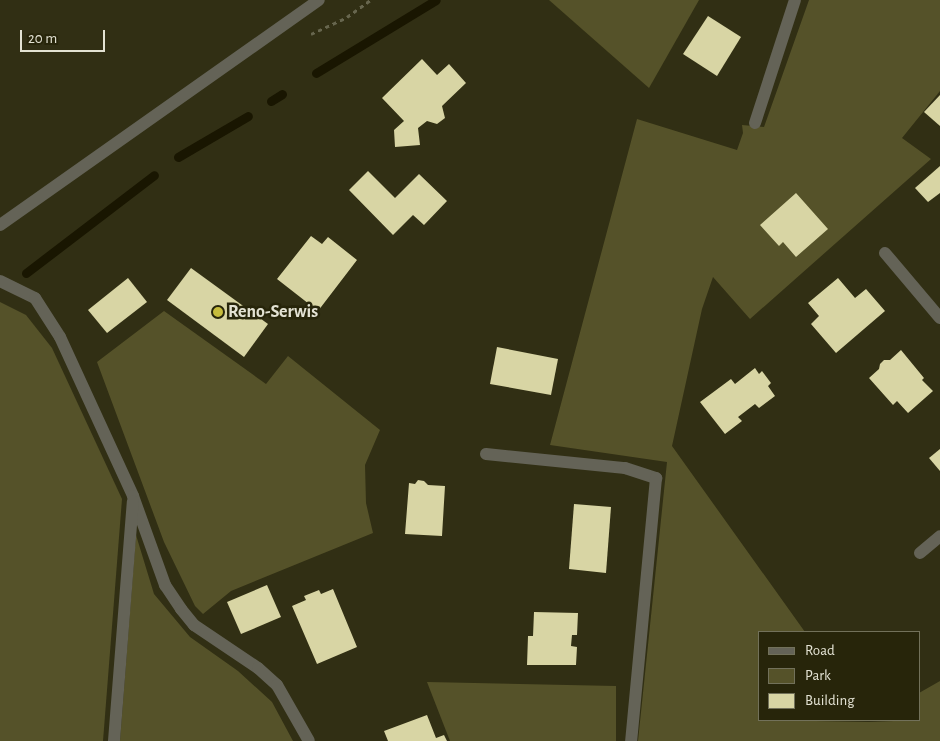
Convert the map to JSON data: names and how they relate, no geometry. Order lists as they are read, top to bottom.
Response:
{
  "places": ["Reno-Serwis"],
  "legend": ["Road", "Park", "Building"],
  "scale_bar": "20 m"
}
